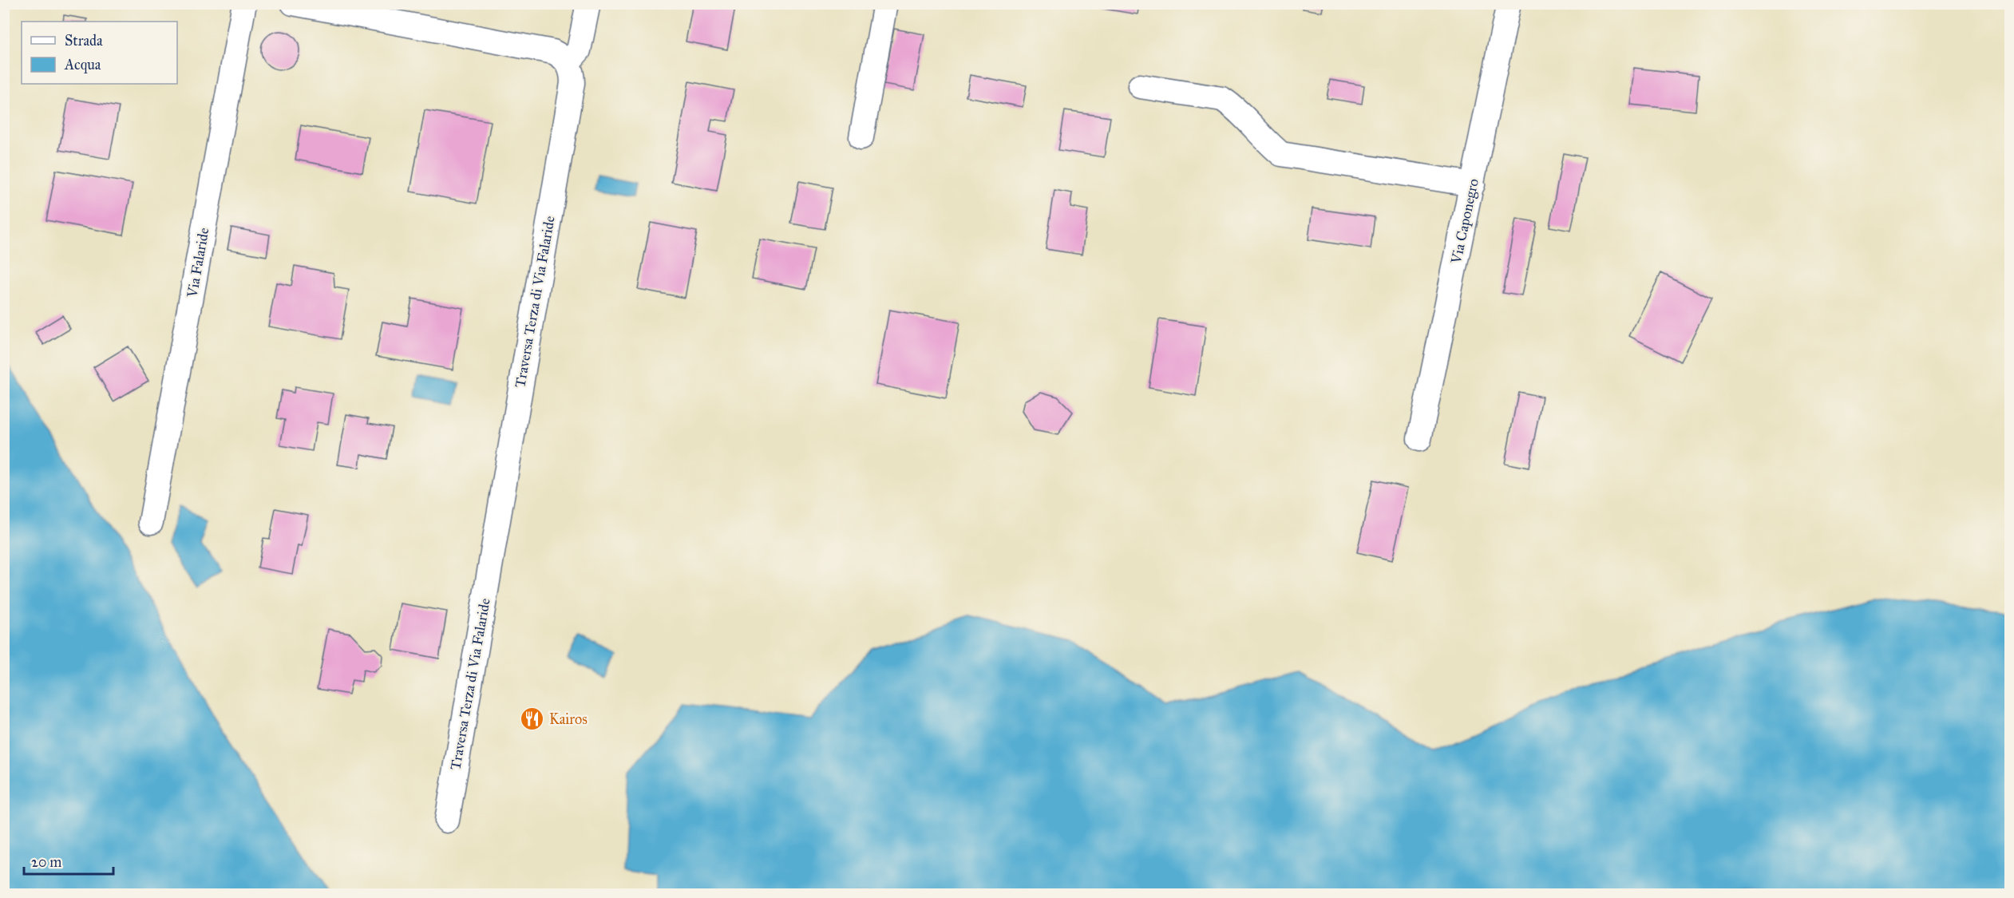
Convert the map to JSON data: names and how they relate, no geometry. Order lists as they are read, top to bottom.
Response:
{
  "streets": {
    "street": ["Via Caponegro", "Via Falaride", "Traversa Terza di Via Falaride"]
  },
  "places": {
    "restaurant": ["Kairos"]
  },
  "legend": ["Strada", "Acqua"],
  "scale_bar": "20 m"
}
